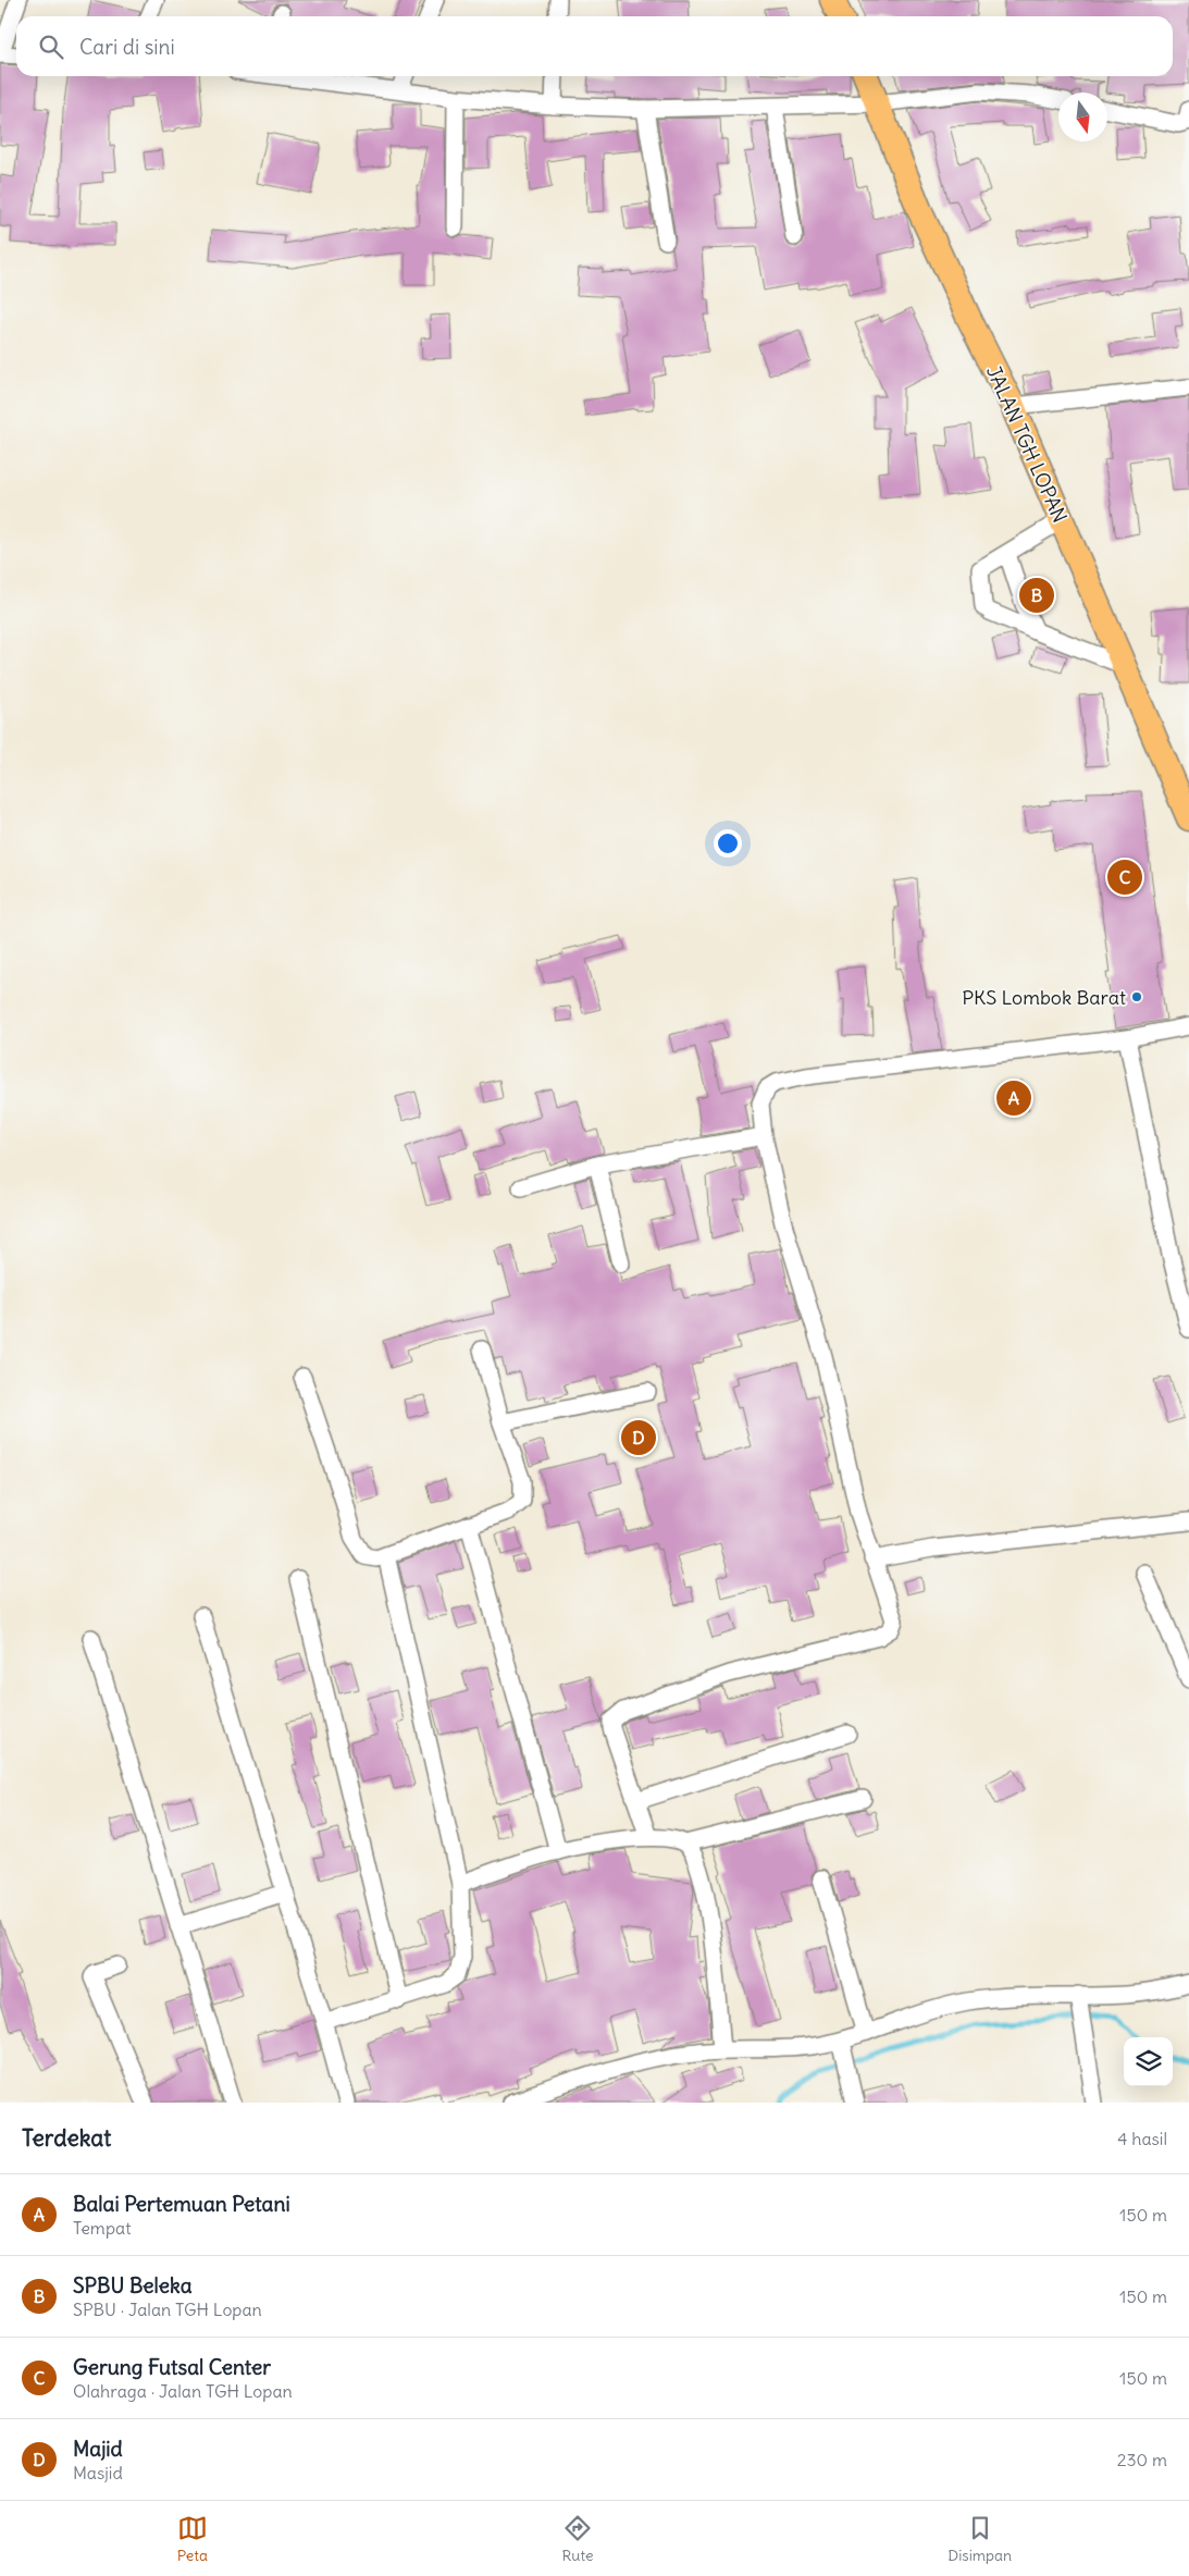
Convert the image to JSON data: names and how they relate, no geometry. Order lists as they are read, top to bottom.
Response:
{
  "streets": {
    "highway": ["JALAN TGH LOPAN"]
  },
  "places": ["PKS Lombok Barat"],
  "north": "bottom",
  "page": {
    "search": "Cari di sini",
    "pins": [
      "B",
      "C",
      "A",
      "D"
    ],
    "heading": ["Terdekat", "4 hasil"],
    "list": [
      {
        "mark": "A",
        "name": "Balai Pertemuan Petani",
        "note": "Tempat",
        "value": "150 m"
      },
      {
        "mark": "B",
        "name": "SPBU Beleka",
        "note": "SPBU · Jalan TGH Lopan",
        "value": "150 m"
      },
      {
        "mark": "C",
        "name": "Gerung Futsal Center",
        "note": "Olahraga · Jalan TGH Lopan",
        "value": "150 m"
      },
      {
        "mark": "D",
        "name": "Majid",
        "note": "Masjid",
        "value": "230 m"
      }
    ],
    "nav": ["Peta", "Rute", "Disimpan"]
  }
}
